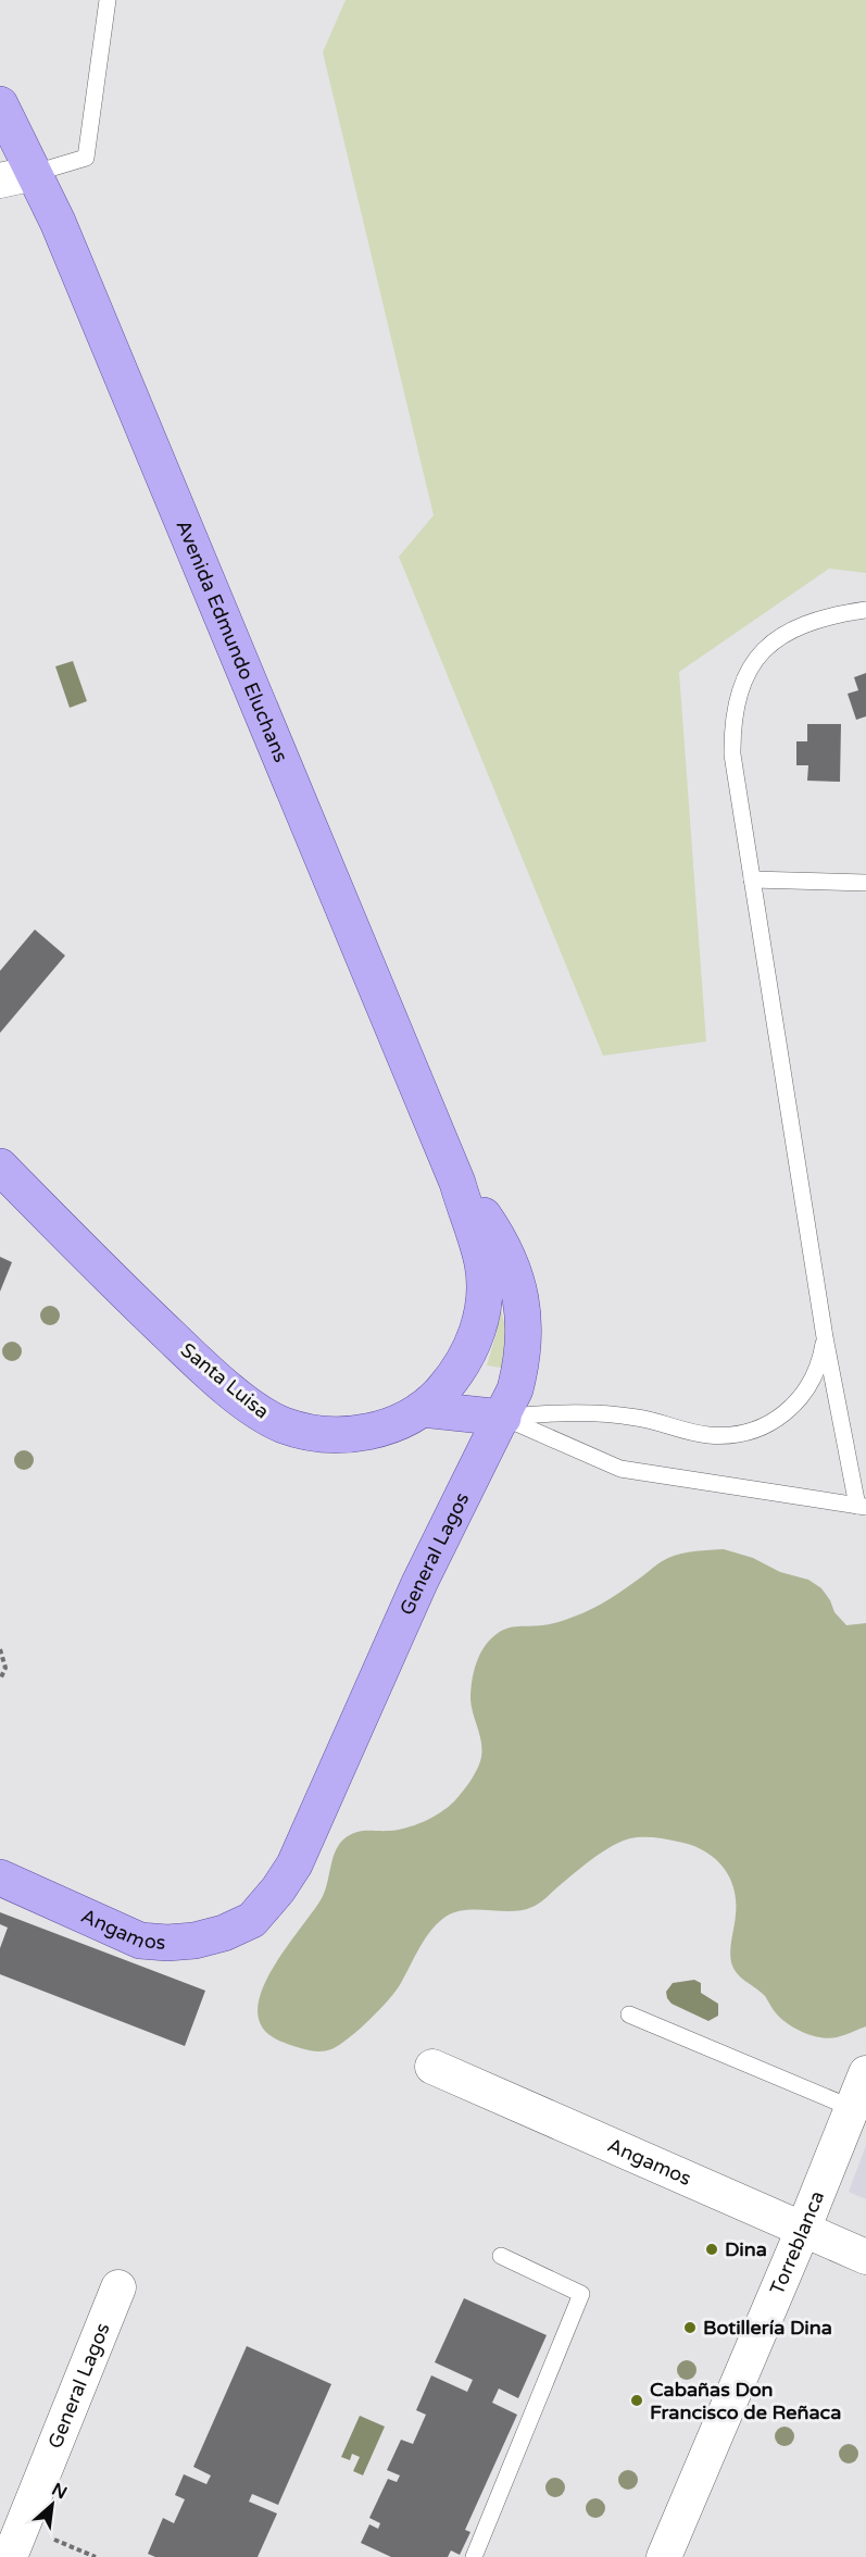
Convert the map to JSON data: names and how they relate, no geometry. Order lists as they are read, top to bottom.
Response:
{
  "streets": {
    "main road": [
      "Avenida Edmundo Eluchans",
      "Santa Luisa",
      "General Lagos",
      "Angamos"
    ],
    "street": ["Torreblanca"]
  },
  "crossings": [
    ["Avenida Edmundo Eluchans", "Santa Luisa"],
    ["Avenida Edmundo Eluchans", "General Lagos"],
    ["Santa Luisa", "General Lagos"],
    ["General Lagos", "Angamos"],
    ["Angamos", "Torreblanca"]
  ],
  "places": ["Dina", "Botillería Dina", "Cabañas Don Francisco de Reñaca"],
  "north": "top right"
}
